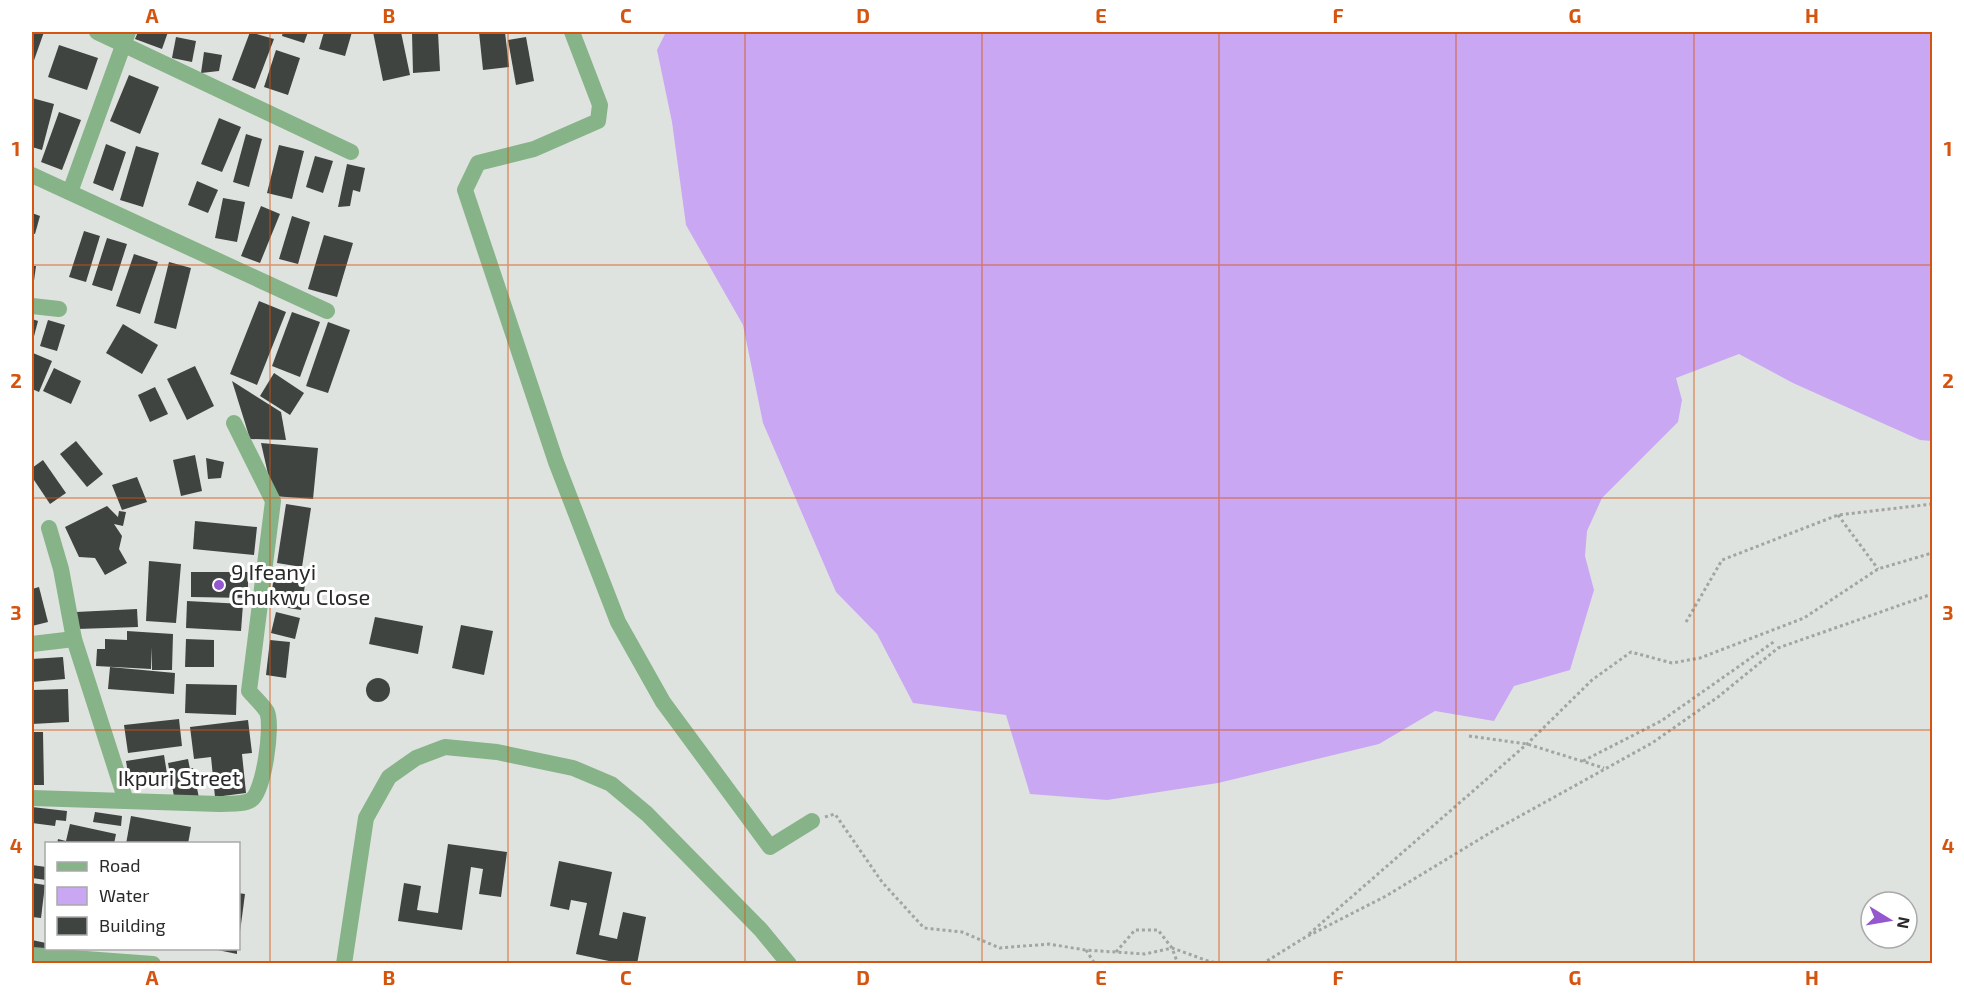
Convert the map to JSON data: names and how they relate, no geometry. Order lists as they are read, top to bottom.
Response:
{
  "streets": {
    "street": ["Ikpuri Street"]
  },
  "places": ["9 Ifeanyi Chukwu Close"],
  "legend": ["Road", "Water", "Building"],
  "north": "right",
  "grid": {
    "columns": [
      "A",
      "B",
      "C",
      "D",
      "E",
      "F",
      "G",
      "H"
    ],
    "rows": [
      "1",
      "2",
      "3",
      "4"
    ]
  }
}
